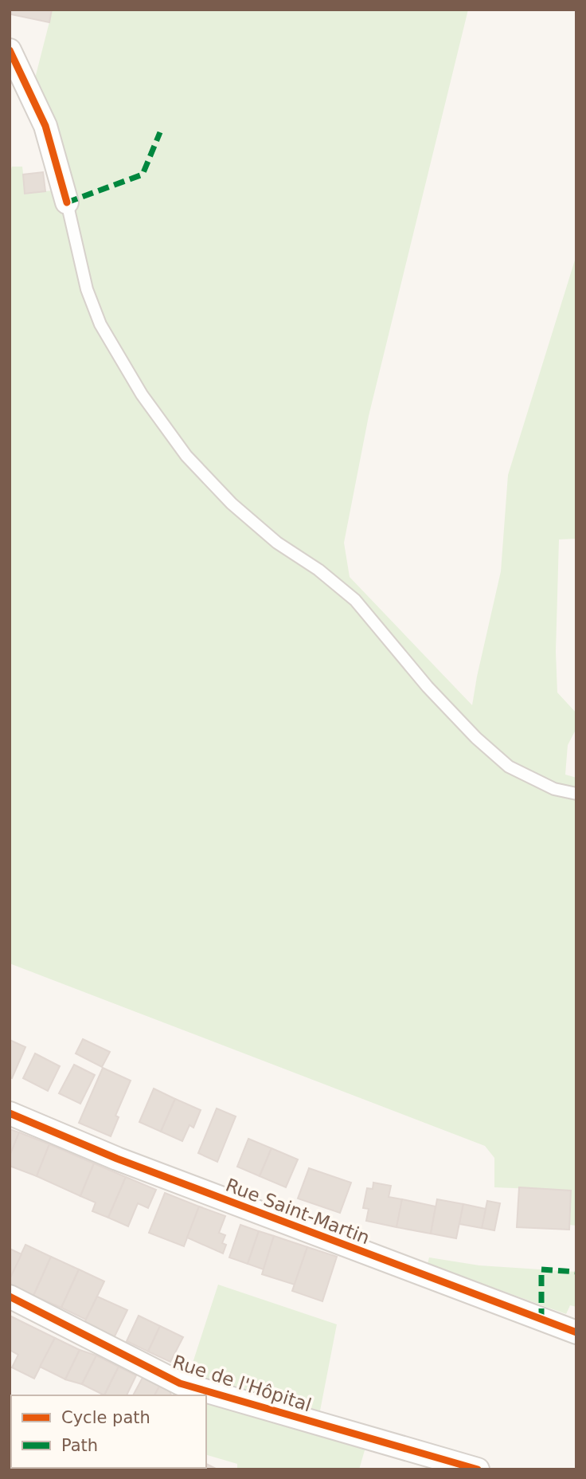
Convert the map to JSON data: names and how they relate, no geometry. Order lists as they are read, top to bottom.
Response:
{
  "streets": {
    "street": ["Rue Saint-Martin", "Rue de l'Hôpital"]
  },
  "legend": ["Cycle path", "Path"]
}
